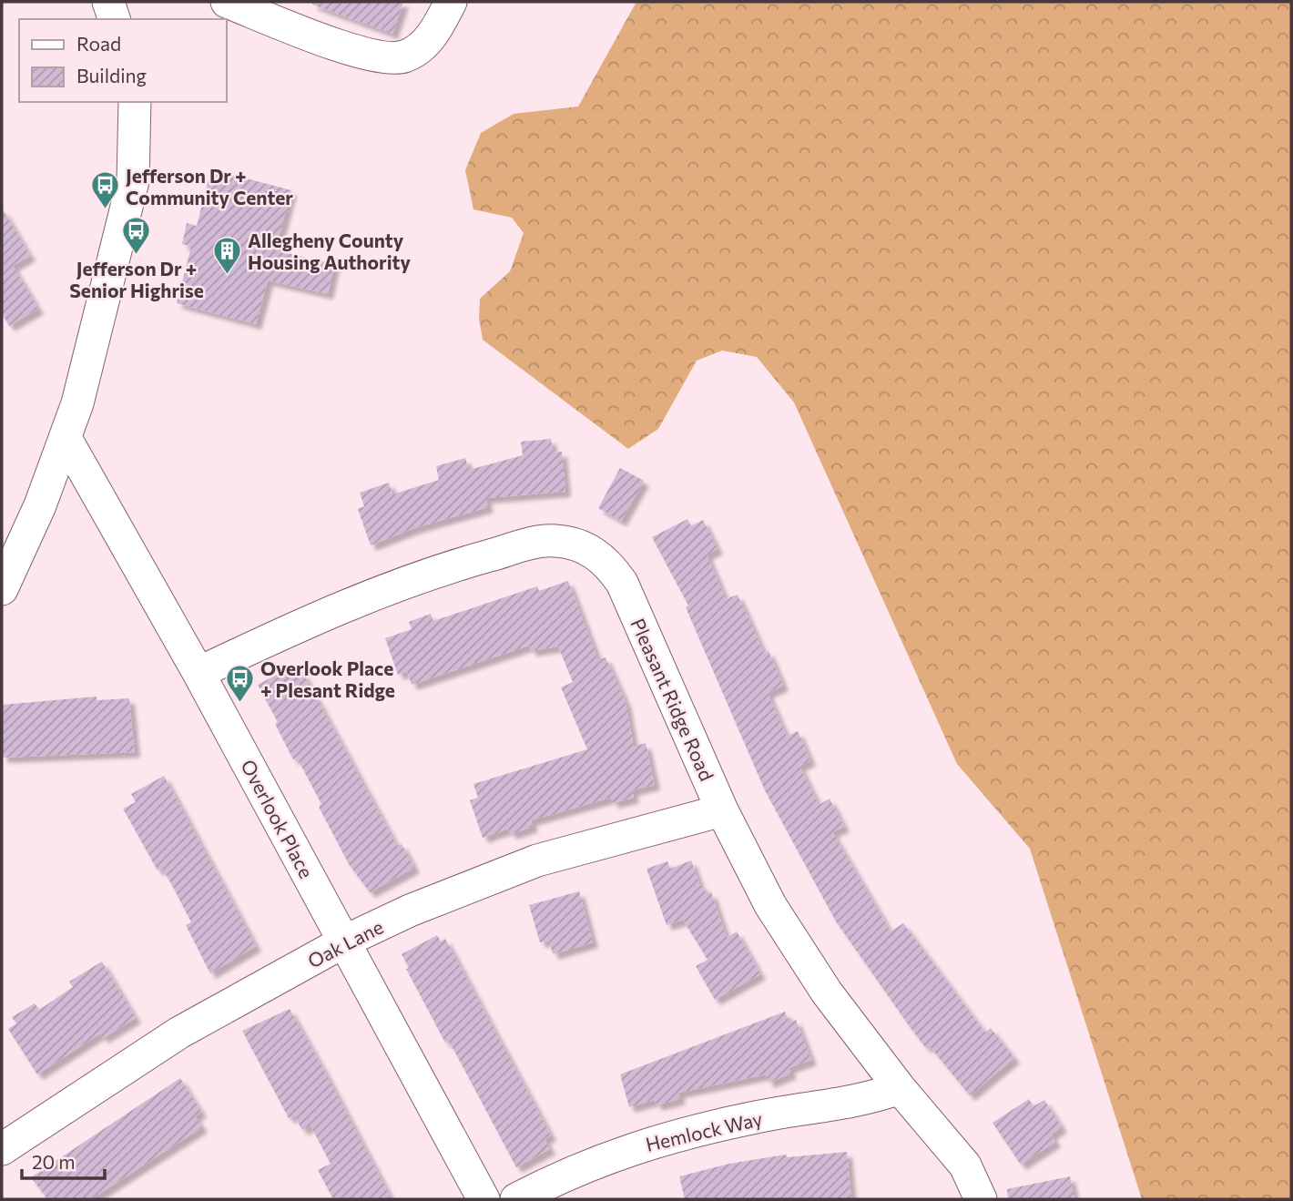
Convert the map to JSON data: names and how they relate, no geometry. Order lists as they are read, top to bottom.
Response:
{
  "streets": {
    "street": [
      "Pleasant Ridge Road",
      "Overlook Place",
      "Oak Lane",
      "Hemlock Way"
    ]
  },
  "crossings": [
    ["Pleasant Ridge Road", "Overlook Place"],
    ["Pleasant Ridge Road", "Oak Lane"],
    ["Pleasant Ridge Road", "Hemlock Way"],
    ["Overlook Place", "Oak Lane"]
  ],
  "places": {
    "bus stop": ["Jefferson Dr + Community Center", "Jefferson Dr + Senior Highrise", "Overlook Place + Plesant Ridge"],
    "building": ["Allegheny County Housing Authority"]
  },
  "legend": ["Road", "Building"],
  "scale_bar": "20 m"
}
